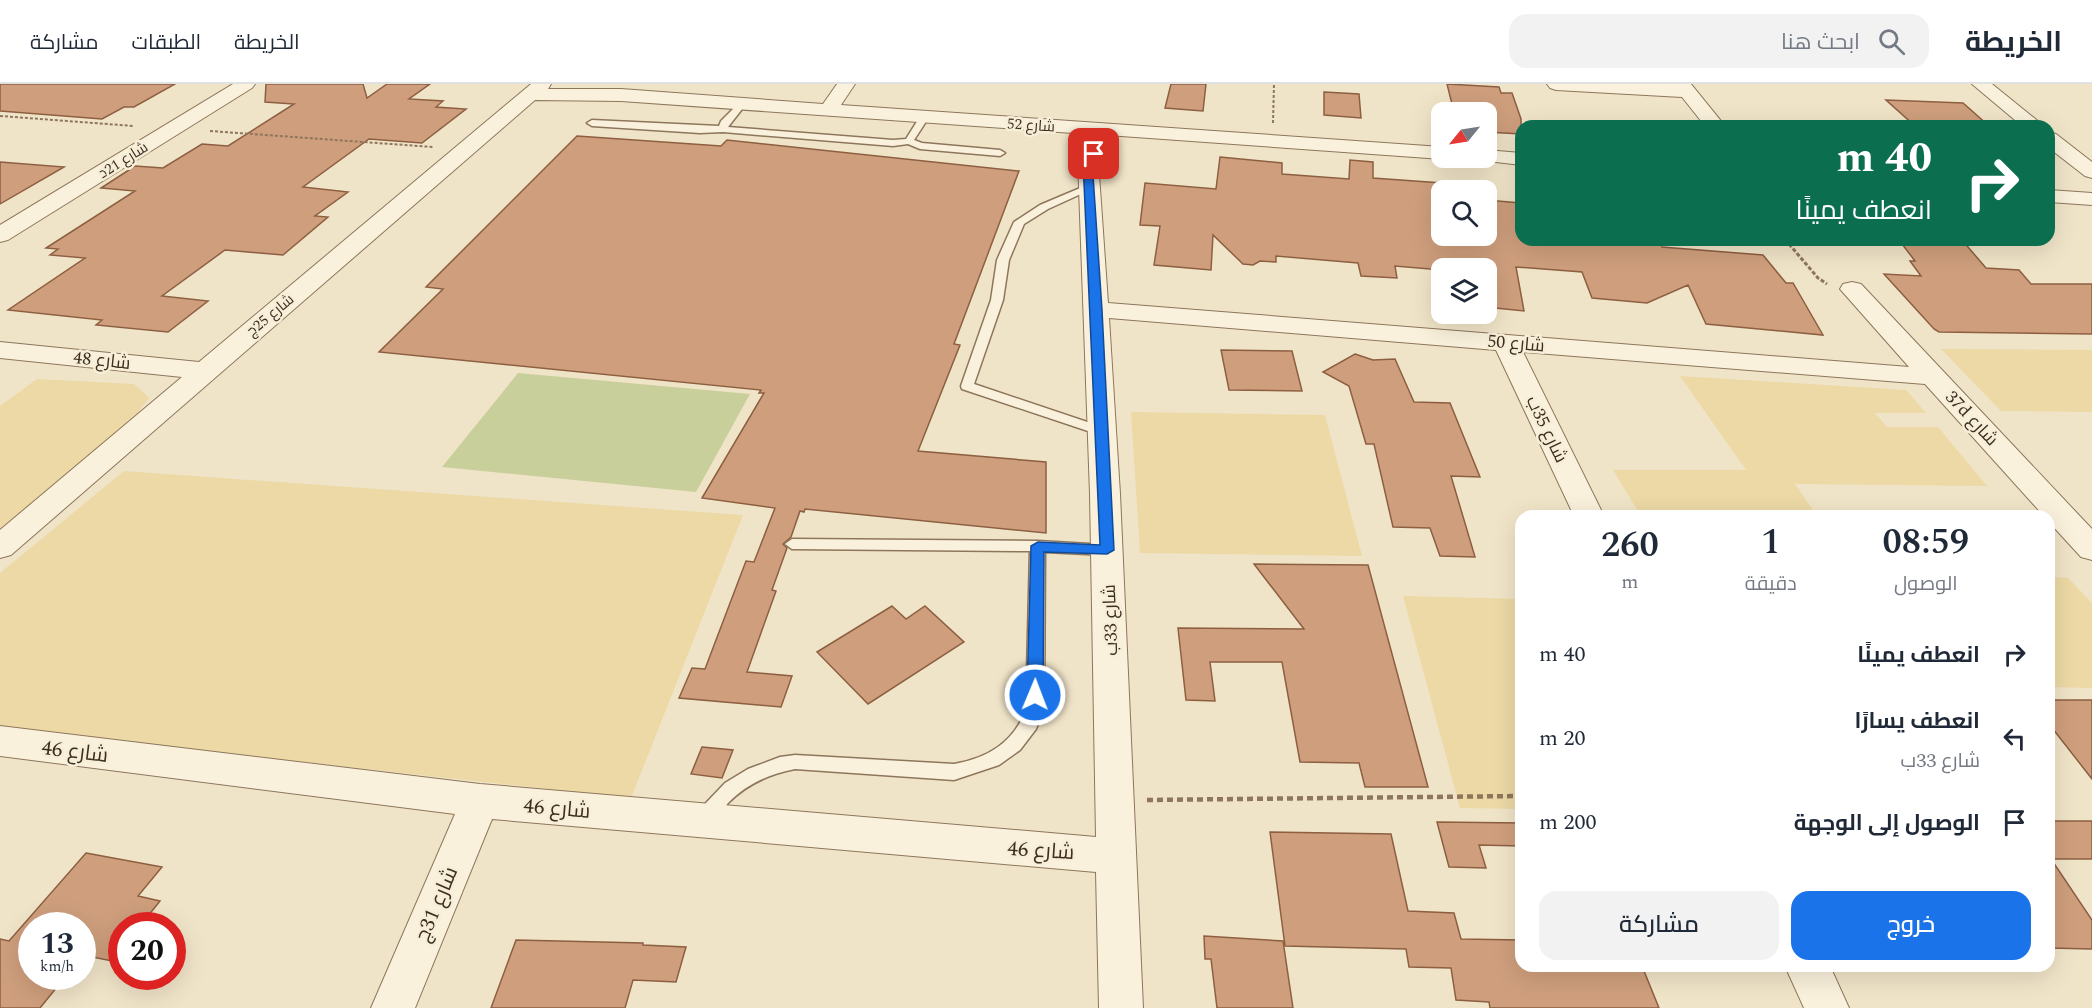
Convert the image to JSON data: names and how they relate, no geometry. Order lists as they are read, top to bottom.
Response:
{
  "streets": {
    "street": [
      "شارع 52",
      "شارع 21د",
      "شارع 25ج",
      "شارع 50",
      "شارع 48",
      "37d شارع",
      "شارع 35ب",
      "شارع 33ب",
      "شارع 46",
      "شارع 31ج"
    ]
  },
  "crossings": [
    ["شارع 52", "شارع 25ج"],
    ["شارع 52", "شارع 33ب"],
    ["شارع 25ج", "شارع 48"],
    ["شارع 50", "37d شارع"],
    ["شارع 50", "شارع 35ب"],
    ["شارع 50", "شارع 33ب"],
    ["شارع 33ب", "شارع 46"],
    ["شارع 46", "شارع 31ج"]
  ],
  "north": "bottom left",
  "page": {
    "header": "الخريطة",
    "search": "ابحث هنا",
    "nav": ["الخريطة", "الطبقات", "مشاركة"],
    "turn": ["40 m", "انعطف يمينًا"],
    "eta": [
      "08:59",
      "الوصول",
      "1",
      "دقيقة",
      "260",
      "m"
    ],
    "list": [
      {
        "name": "انعطف يمينًا",
        "value": "40 m"
      },
      {
        "name": "انعطف يسارًا",
        "note": "شارع 33ب",
        "value": "20 m"
      },
      {
        "name": "الوصول إلى الوجهة",
        "value": "200 m"
      }
    ],
    "buttons": ["خروج", "مشاركة"],
    "speed": "13 km/h",
    "limit": "20"
  }
}
